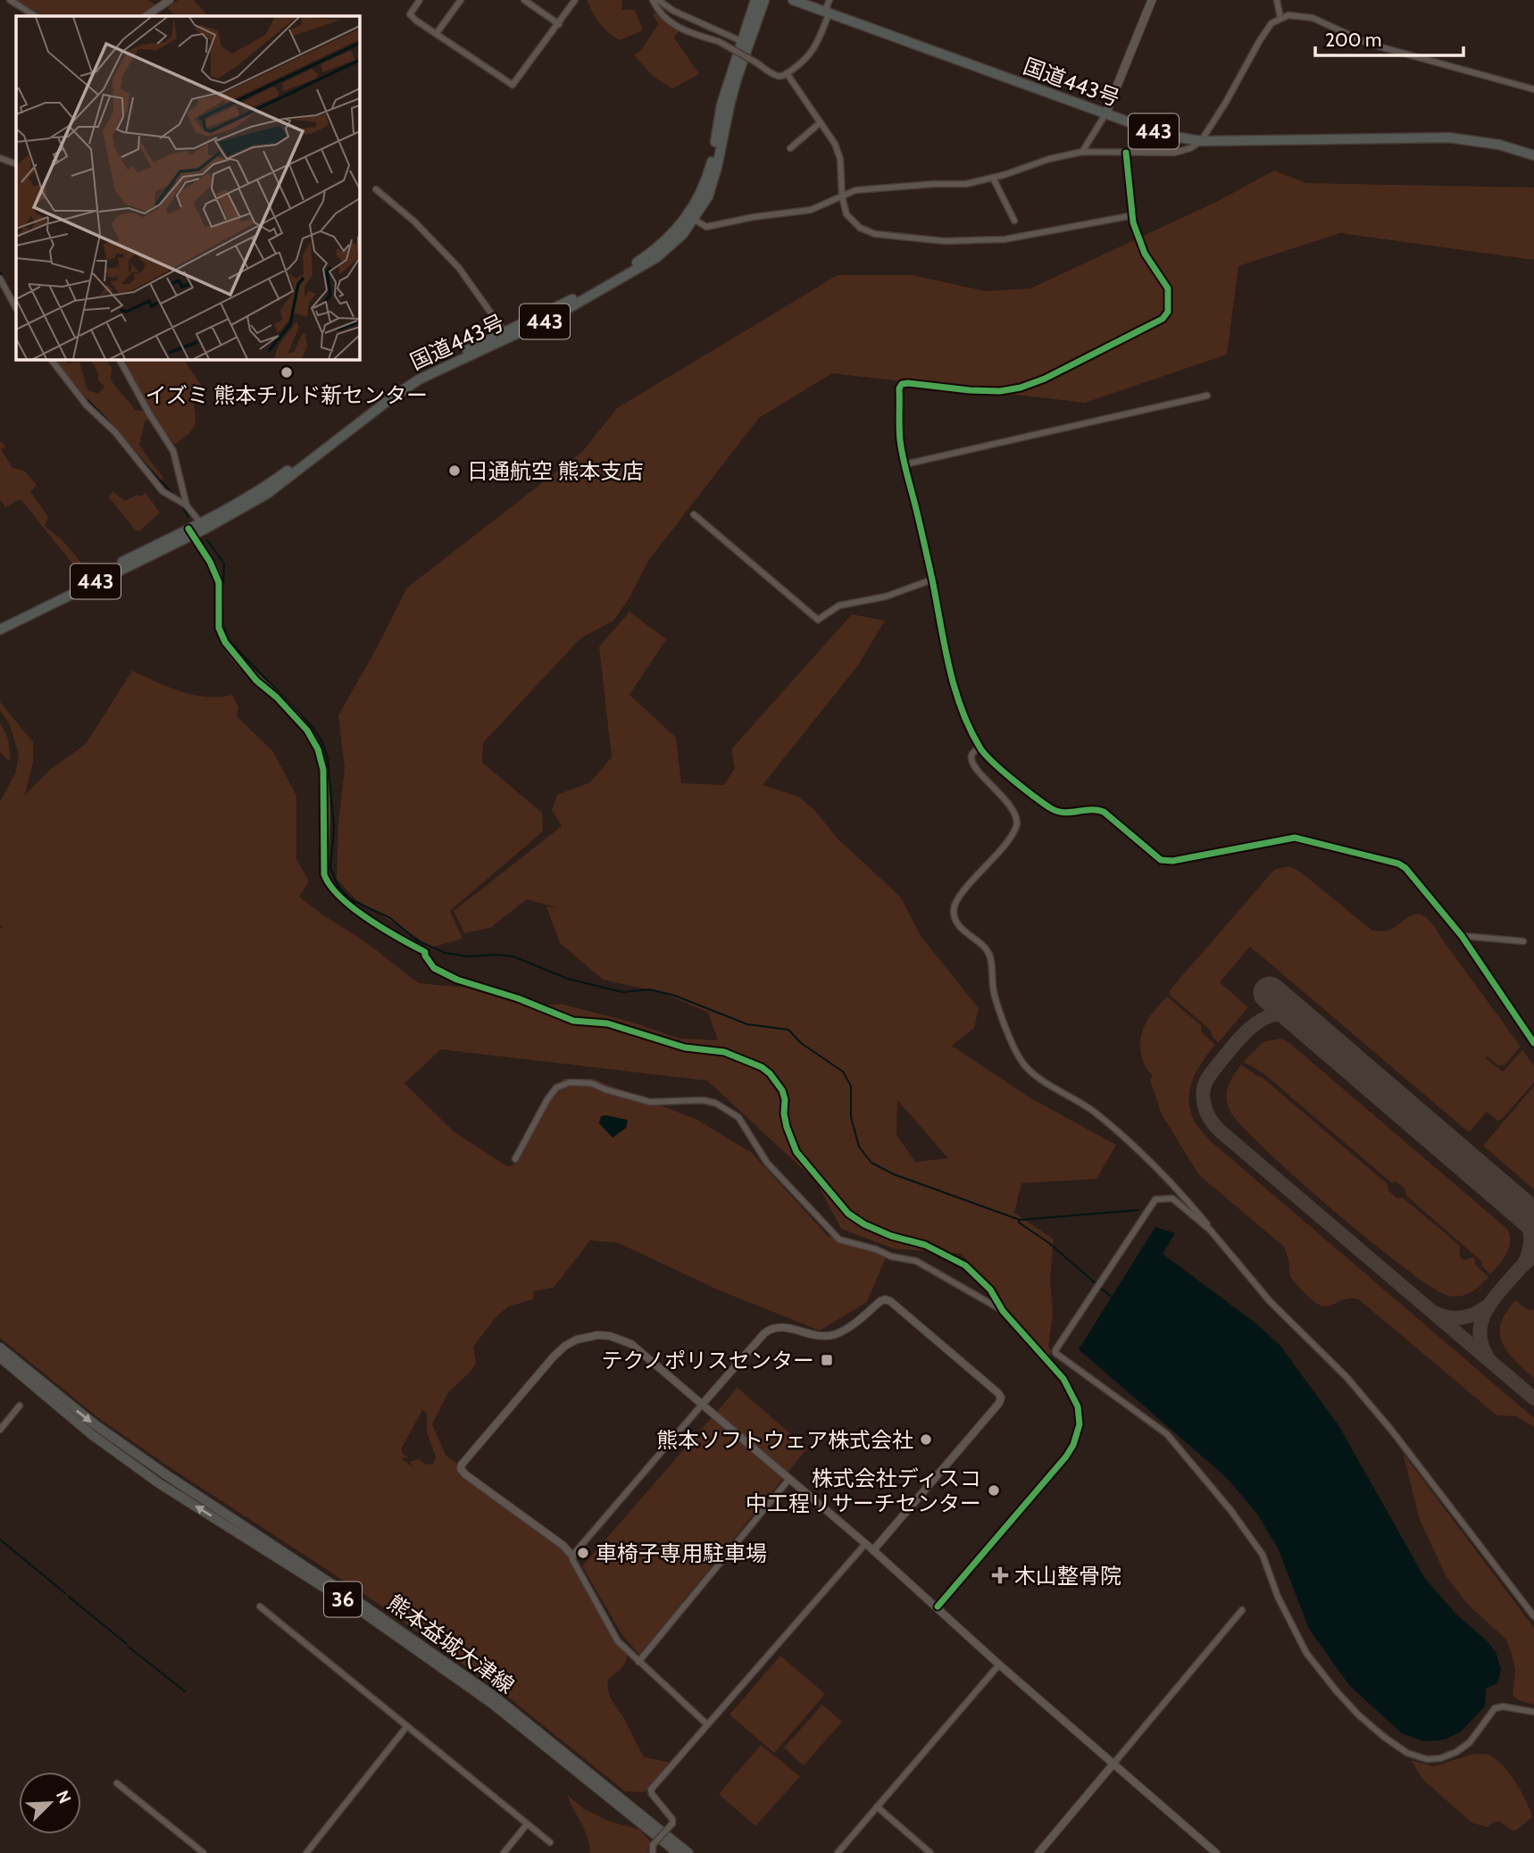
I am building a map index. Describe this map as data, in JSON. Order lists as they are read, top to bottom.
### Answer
{
  "streets": {
    "highway": ["国道443号", "443"],
    "main road": ["36", "熊本益城大津線"]
  },
  "places": {
    "other": [
      "イズミ 熊本チルド新センター",
      "日通航空 熊本支店",
      "熊本ソフトウェア株式会社",
      "株式会社ディスコ 中工程リサーチセンター",
      "車椅子専用駐車場"
    ],
    "transit": ["テクノポリスセンター"],
    "health": ["木山整骨院"]
  },
  "scale_bar": "200 m",
  "north": "top right"
}
